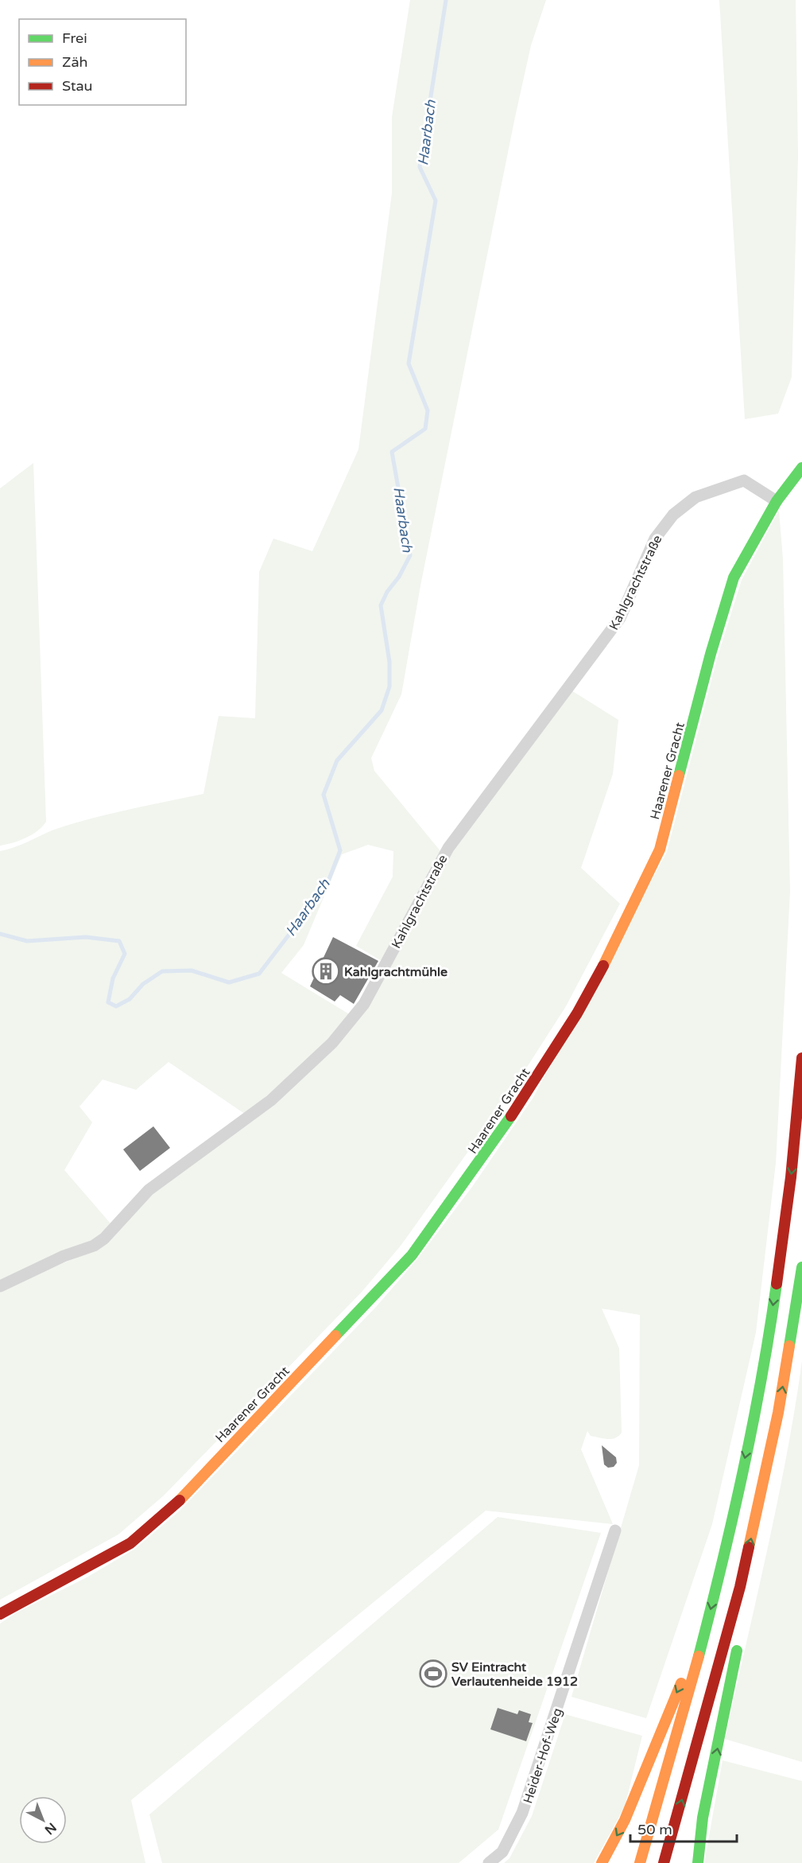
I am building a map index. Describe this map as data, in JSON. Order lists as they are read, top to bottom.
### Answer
{
  "streets": {
    "main road": ["Haarener Gracht"],
    "street": ["Kahlgrachtstraße", "Heider-Hof-Weg"]
  },
  "crossings": [
    ["Kahlgrachtstraße", "Haarener Gracht"]
  ],
  "water": ["Haarbach"],
  "places": {
    "building": ["Kahlgrachtmühle"],
    "sports": ["SV Eintracht Verlautenheide 1912"]
  },
  "legend": ["Frei", "Zäh", "Stau"],
  "scale_bar": "50 m",
  "north": "bottom right"
}
